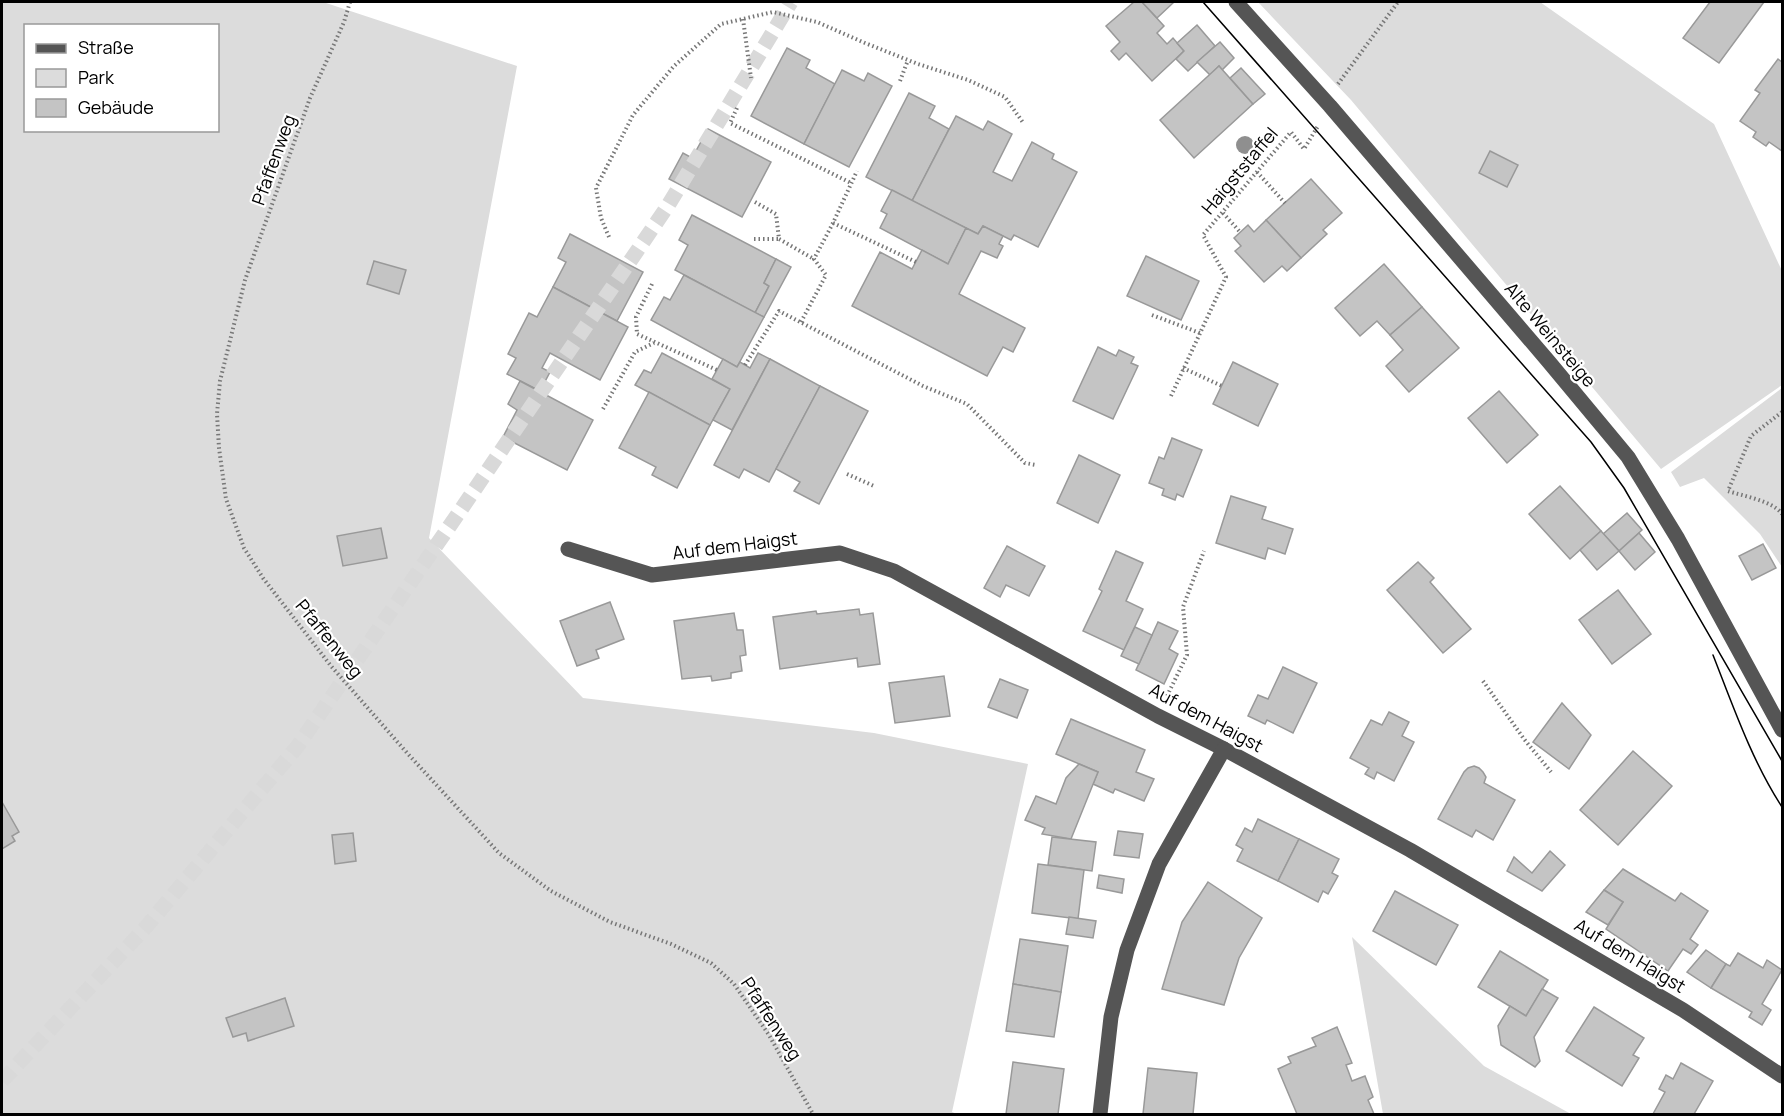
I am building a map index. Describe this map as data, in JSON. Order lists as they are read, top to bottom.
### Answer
{
  "streets": {
    "street": ["Alte Weinsteige", "Auf dem Haigst"],
    "path": ["Pfaffenweg", "Haigststaffel"]
  },
  "legend": ["Straße", "Park", "Gebäude"]
}
